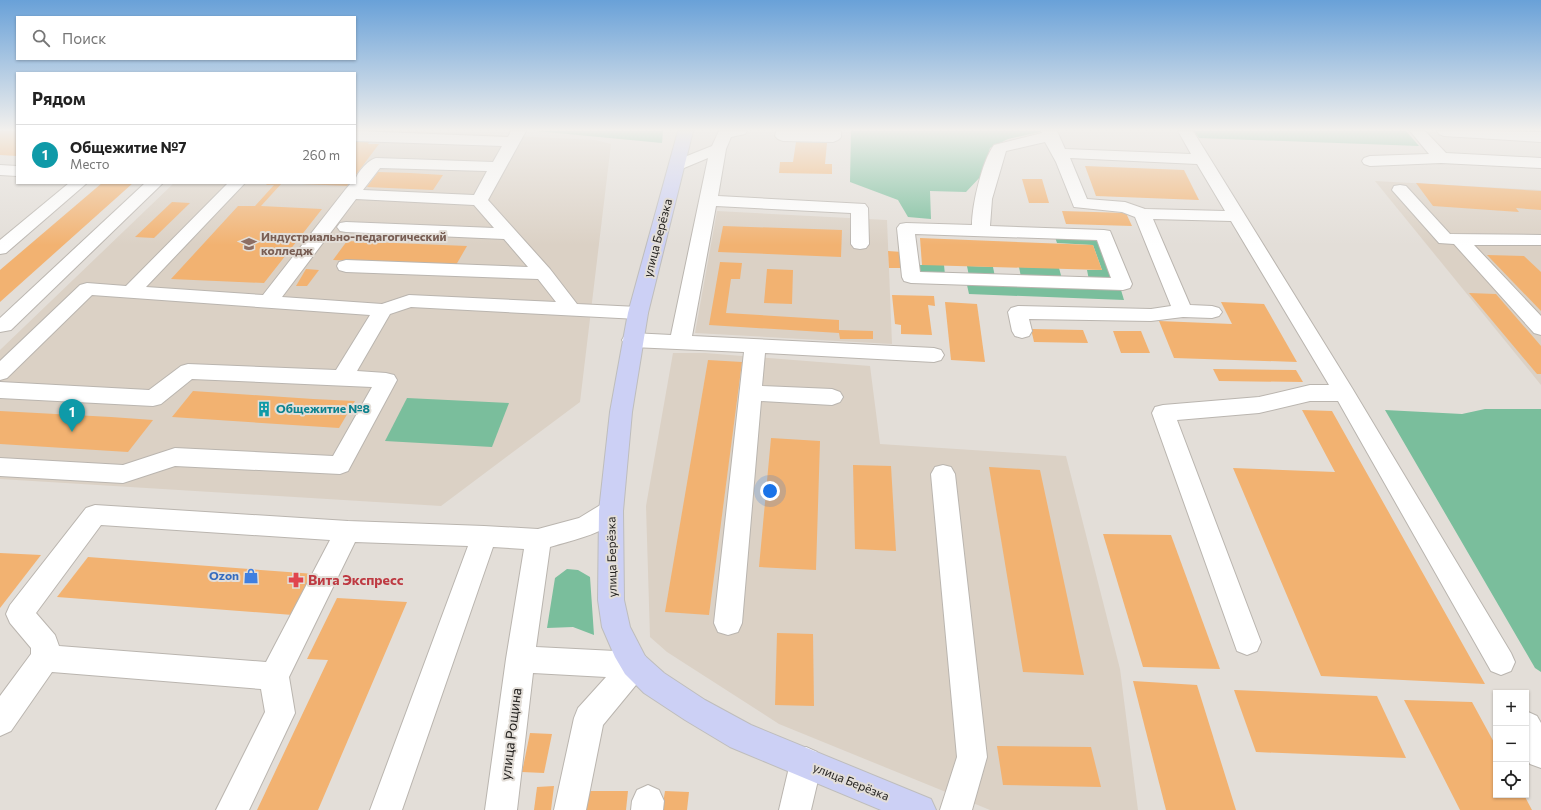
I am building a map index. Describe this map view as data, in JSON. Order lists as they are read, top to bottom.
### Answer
{
  "streets": {
    "main road": ["улица Берёзка"],
    "street": ["улица Рощина"]
  },
  "places": {
    "school or university": ["Индустриально-педагогический колледж"],
    "building": ["Общежитие №8"],
    "shop": ["Ozon"],
    "pharmacy": ["Вита Экспресс"]
  },
  "page": {
    "search": "Поиск",
    "heading": "Рядом",
    "list": [
      {
        "mark": "1",
        "name": "Общежитие №7",
        "note": "Место",
        "value": "260 m"
      }
    ],
    "pins": "1",
    "map_buttons": ["+", "−"]
  }
}
